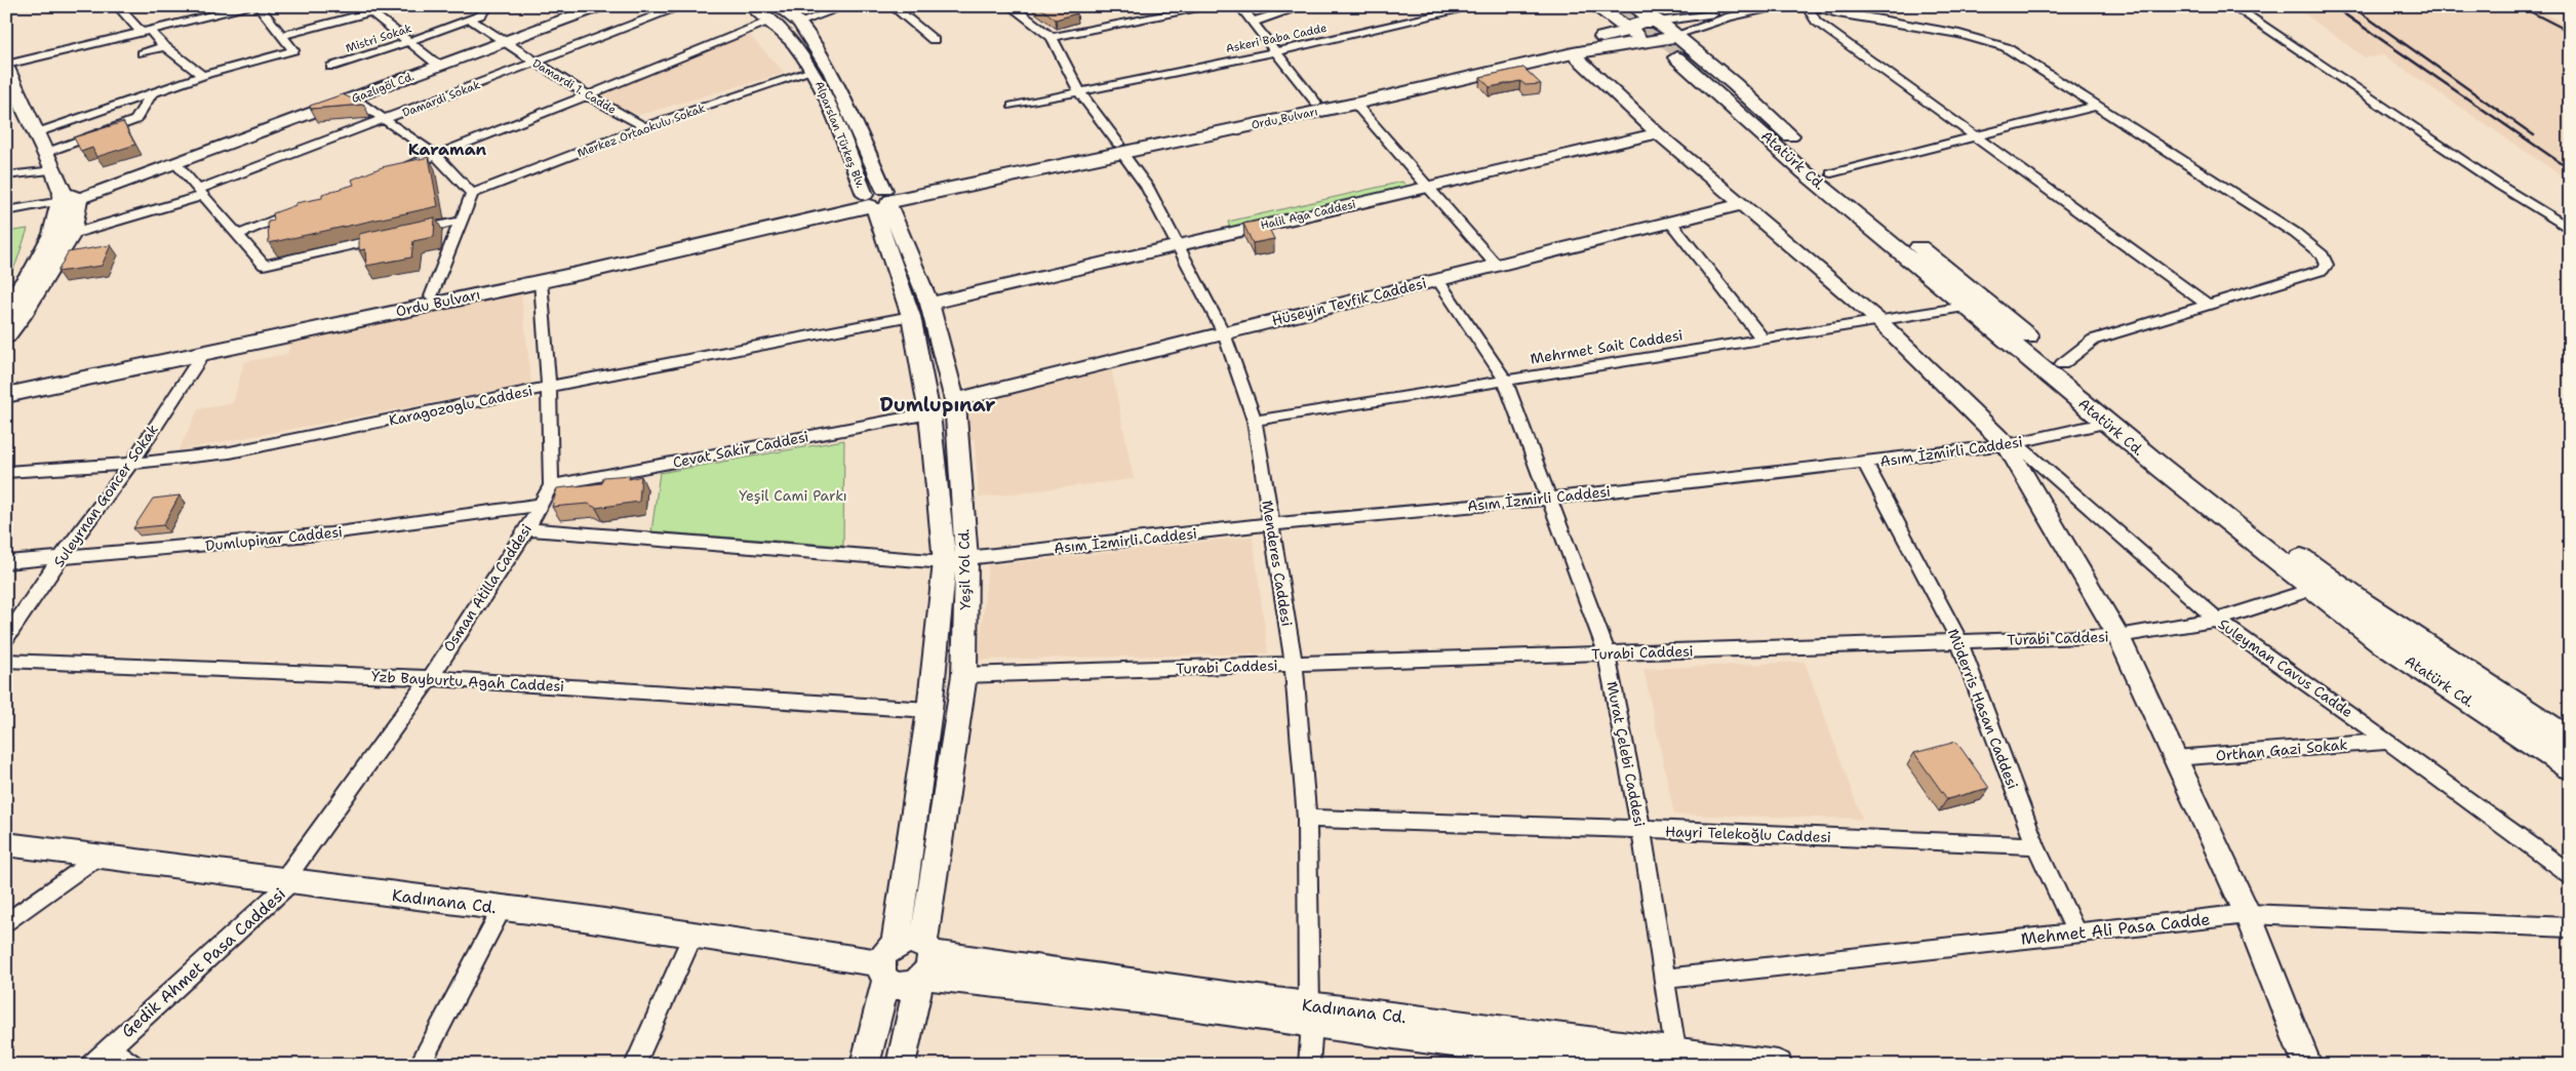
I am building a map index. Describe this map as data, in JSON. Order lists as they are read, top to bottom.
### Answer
{
  "streets": {
    "main road": ["Ordu Bulvarı", "Atatürk Cd."],
    "street": [
      "Mistri Sokak",
      "Askeri Baba Cadde",
      "Damardi 1. Cadde",
      "Gazlıgöl Cd.",
      "Damardi Sokak",
      "Merkez Ortaokulu Sokak",
      "Alparslan Türkeş Blv.",
      "Halil Aga Caddesi",
      "Hüseyin Tevfik Caddesi",
      "Mehrmet Sait Caddesi",
      "Karagozoglu Caddesi",
      "Cevat Sakir Caddesi",
      "Asım İzmirli Caddesi",
      "Suleyrnan Goncer Sokak",
      "Dumlupinar Caddesi",
      "Menderes Caddesi",
      "Yeşil Yol Cd.",
      "Osman Atilla Caddesi",
      "Turabi Caddesi",
      "Suleyman Cavus Cadde",
      "Yzb Bayburtu Agah Caddesi",
      "Müderris Hasan Caddesi",
      "Orthan Gazi Sokak",
      "Murat Çelebi Caddesi",
      "Hayri Telekoğlu Caddesi",
      "Kadınana Cd.",
      "Mehmet Ali Pasa Cadde",
      "Gedik Ahmet Pasa Caddesi"
    ]
  },
  "crossings": [
    ["Mistri Sokak", "Damardi 1. Cadde"],
    ["Askeri Baba Cadde", "Menderes Caddesi"],
    ["Damardi 1. Cadde", "Gazlıgöl Cd."],
    ["Damardi 1. Cadde", "Damardi Sokak"],
    ["Damardi 1. Cadde", "Merkez Ortaokulu Sokak"],
    ["Ordu Bulvarı", "Alparslan Türkeş Blv."],
    ["Ordu Bulvarı", "Suleyrnan Goncer Sokak"],
    ["Ordu Bulvarı", "Menderes Caddesi"],
    ["Ordu Bulvarı", "Yeşil Yol Cd."],
    ["Ordu Bulvarı", "Osman Atilla Caddesi"],
    ["Merkez Ortaokulu Sokak", "Alparslan Türkeş Blv."],
    ["Alparslan Türkeş Blv.", "Yeşil Yol Cd."],
    ["Atatürk Cd.", "Mehrmet Sait Caddesi"],
    ["Atatürk Cd.", "Asım İzmirli Caddesi"],
    ["Atatürk Cd.", "Turabi Caddesi"],
    ["Halil Aga Caddesi", "Karagozoglu Caddesi"],
    ["Halil Aga Caddesi", "Menderes Caddesi"],
    ["Halil Aga Caddesi", "Yeşil Yol Cd."],
    ["Hüseyin Tevfik Caddesi", "Menderes Caddesi"],
    ["Hüseyin Tevfik Caddesi", "Yeşil Yol Cd."],
    ["Hüseyin Tevfik Caddesi", "Murat Çelebi Caddesi"],
    ["Mehrmet Sait Caddesi", "Menderes Caddesi"],
    ["Mehrmet Sait Caddesi", "Murat Çelebi Caddesi"],
    ["Karagozoglu Caddesi", "Suleyrnan Goncer Sokak"],
    ["Karagozoglu Caddesi", "Yeşil Yol Cd."],
    ["Karagozoglu Caddesi", "Osman Atilla Caddesi"],
    ["Cevat Sakir Caddesi", "Yeşil Yol Cd."],
    ["Cevat Sakir Caddesi", "Osman Atilla Caddesi"],
    ["Asım İzmirli Caddesi", "Menderes Caddesi"],
    ["Asım İzmirli Caddesi", "Yeşil Yol Cd."],
    ["Asım İzmirli Caddesi", "Suleyman Cavus Cadde"],
    ["Asım İzmirli Caddesi", "Müderris Hasan Caddesi"],
    ["Asım İzmirli Caddesi", "Murat Çelebi Caddesi"],
    ["Suleyrnan Goncer Sokak", "Dumlupinar Caddesi"],
    ["Dumlupinar Caddesi", "Osman Atilla Caddesi"],
    ["Menderes Caddesi", "Turabi Caddesi"],
    ["Menderes Caddesi", "Hayri Telekoğlu Caddesi"],
    ["Menderes Caddesi", "Kadınana Cd."],
    ["Yeşil Yol Cd.", "Turabi Caddesi"],
    ["Yeşil Yol Cd.", "Yzb Bayburtu Agah Caddesi"],
    ["Yeşil Yol Cd.", "Kadınana Cd."],
    ["Osman Atilla Caddesi", "Yzb Bayburtu Agah Caddesi"],
    ["Osman Atilla Caddesi", "Kadınana Cd."],
    ["Osman Atilla Caddesi", "Gedik Ahmet Pasa Caddesi"],
    ["Turabi Caddesi", "Suleyman Cavus Cadde"],
    ["Turabi Caddesi", "Müderris Hasan Caddesi"],
    ["Turabi Caddesi", "Murat Çelebi Caddesi"],
    ["Suleyman Cavus Cadde", "Orthan Gazi Sokak"],
    ["Müderris Hasan Caddesi", "Hayri Telekoğlu Caddesi"],
    ["Müderris Hasan Caddesi", "Mehmet Ali Pasa Cadde"],
    ["Murat Çelebi Caddesi", "Hayri Telekoğlu Caddesi"],
    ["Murat Çelebi Caddesi", "Kadınana Cd."],
    ["Murat Çelebi Caddesi", "Mehmet Ali Pasa Cadde"],
    ["Kadınana Cd.", "Gedik Ahmet Pasa Caddesi"]
  ],
  "districts": ["Karaman", "Dumlupınar"],
  "parks": ["Yeşil Cami Parkı"]
}
